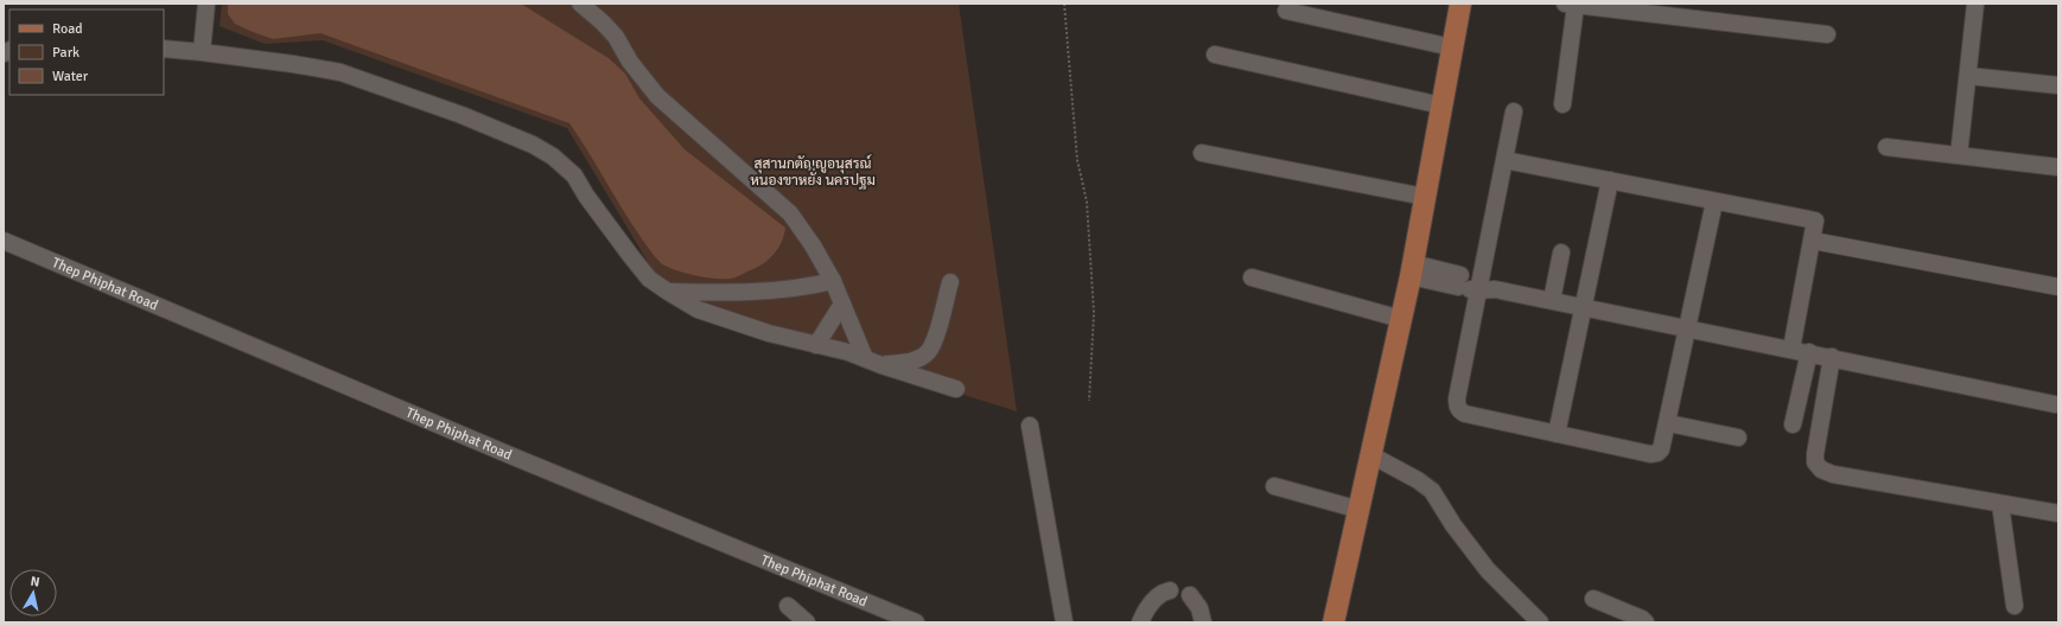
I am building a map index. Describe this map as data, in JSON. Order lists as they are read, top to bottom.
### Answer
{
  "streets": {
    "street": ["Thep Phiphat Road"]
  },
  "parks": ["สุสานกตัญญูอนุสรณ์ หนองขาหยั่ง นครปฐม"],
  "legend": ["Road", "Park", "Water"],
  "north": "top"
}
